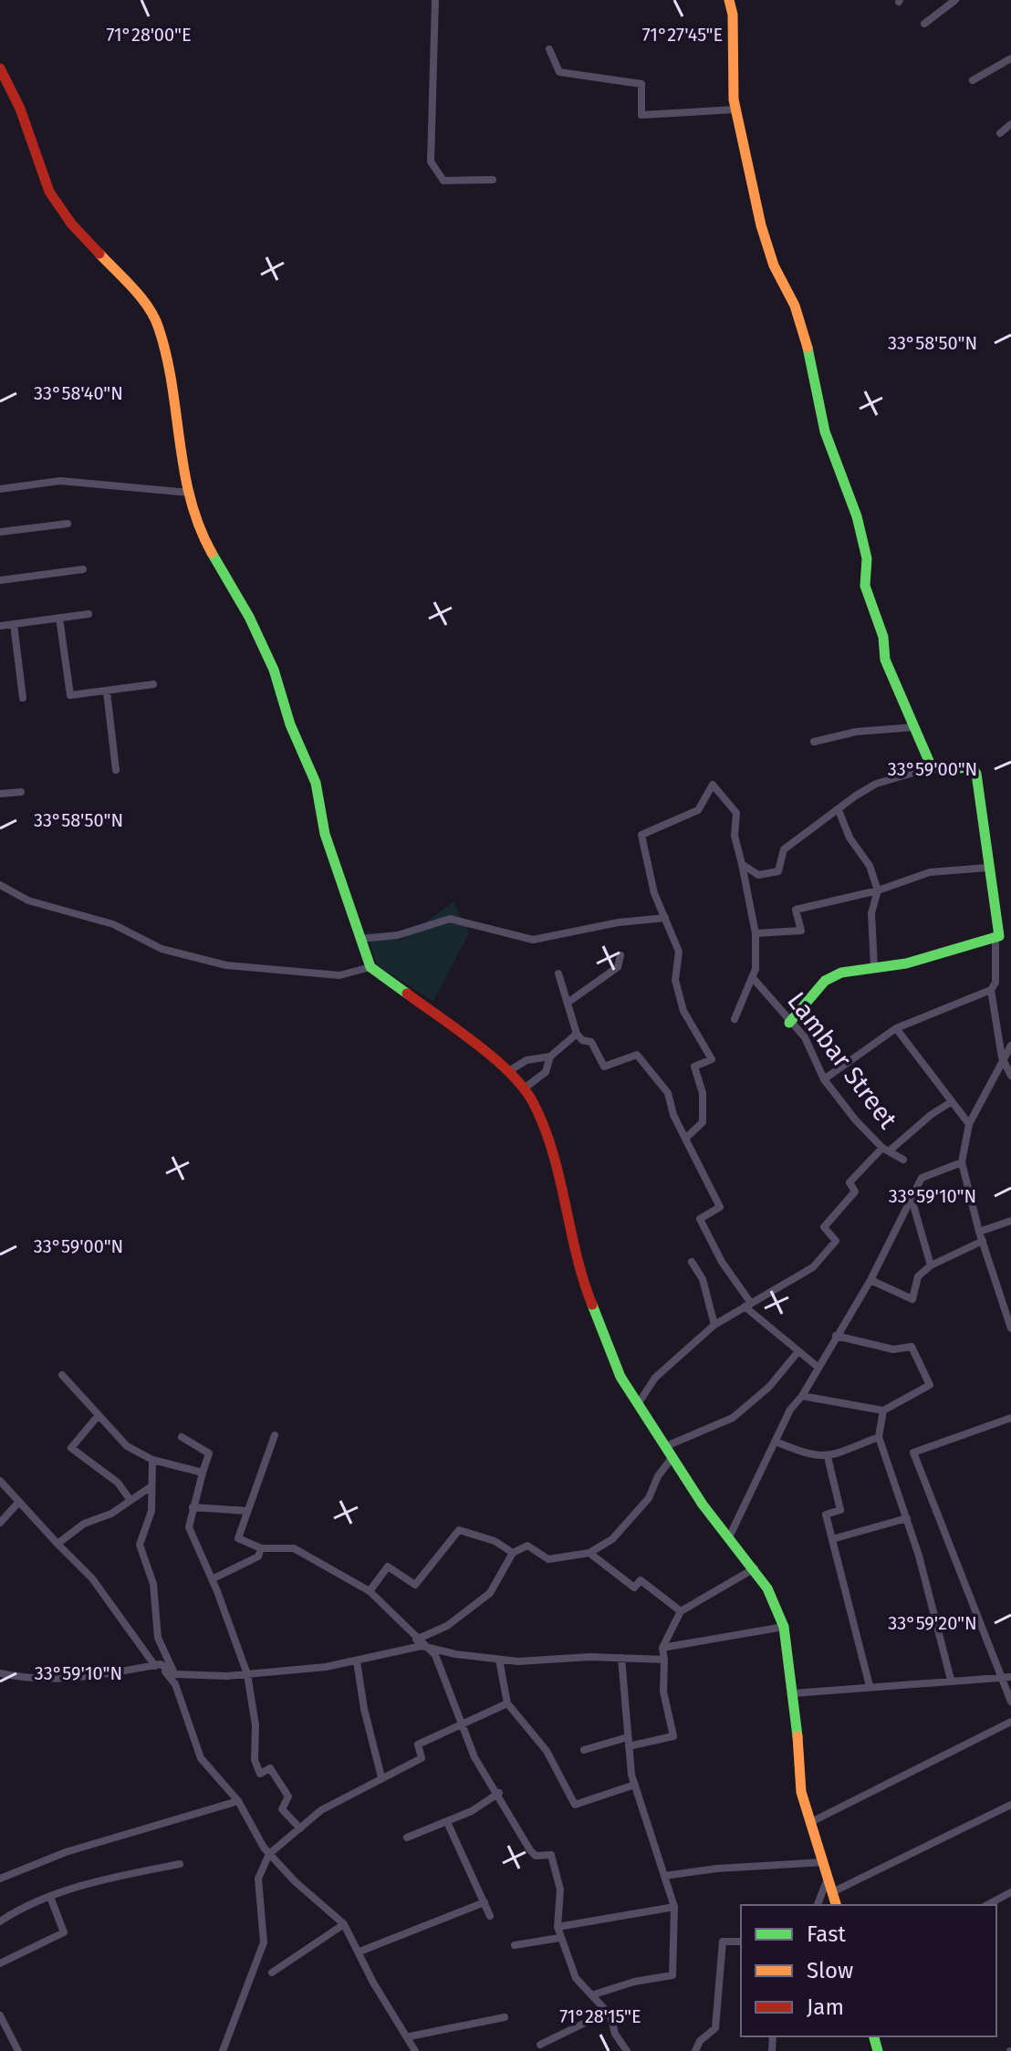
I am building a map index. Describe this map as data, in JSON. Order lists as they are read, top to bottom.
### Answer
{
  "streets": {
    "street": ["Lambar Street"]
  },
  "legend": ["Fast", "Slow", "Jam"],
  "coordinates": [
    "71°28'00\"E",
    "71°27'45\"E",
    "33°58'50\"N",
    "33°58'40\"N",
    "33°59'00\"N",
    "33°59'10\"N",
    "33°59'20\"N",
    "71°28'15\"E"
  ]
}
